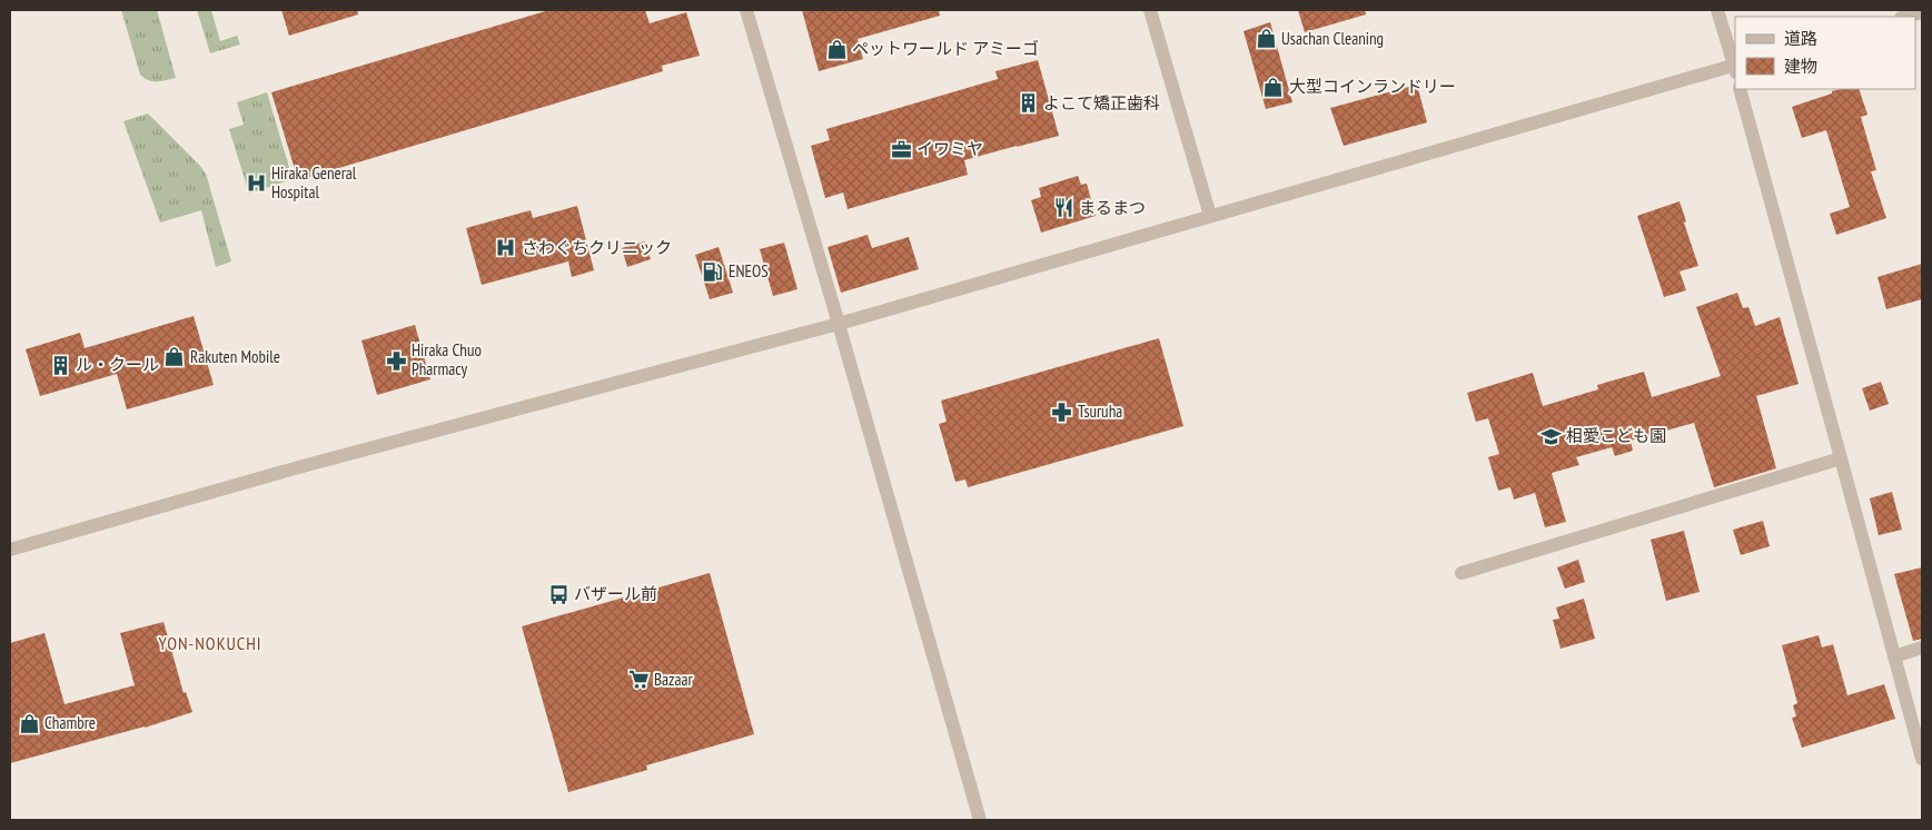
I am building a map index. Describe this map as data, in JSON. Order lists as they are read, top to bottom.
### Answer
{
  "districts": ["YON-NOKUCHI"],
  "places": {
    "shop": [
      "Usachan Cleaning",
      "ペットワールド アミーゴ",
      "大型コインランドリー",
      "Rakuten Mobile",
      "Chambre"
    ],
    "building": ["よこて矯正歯科", "ル・クール"],
    "office": ["イワミヤ"],
    "hospital": ["Hiraka General Hospital", "さわぐちクリニック"],
    "restaurant": ["まるまつ"],
    "fuel station": ["ENEOS"],
    "pharmacy": ["Hiraka Chuo Pharmacy", "Tsuruha"],
    "school or university": ["相愛こども園"],
    "bus stop": ["バザール前"],
    "supermarket": ["Bazaar"]
  },
  "legend": ["道路", "建物"]
}
